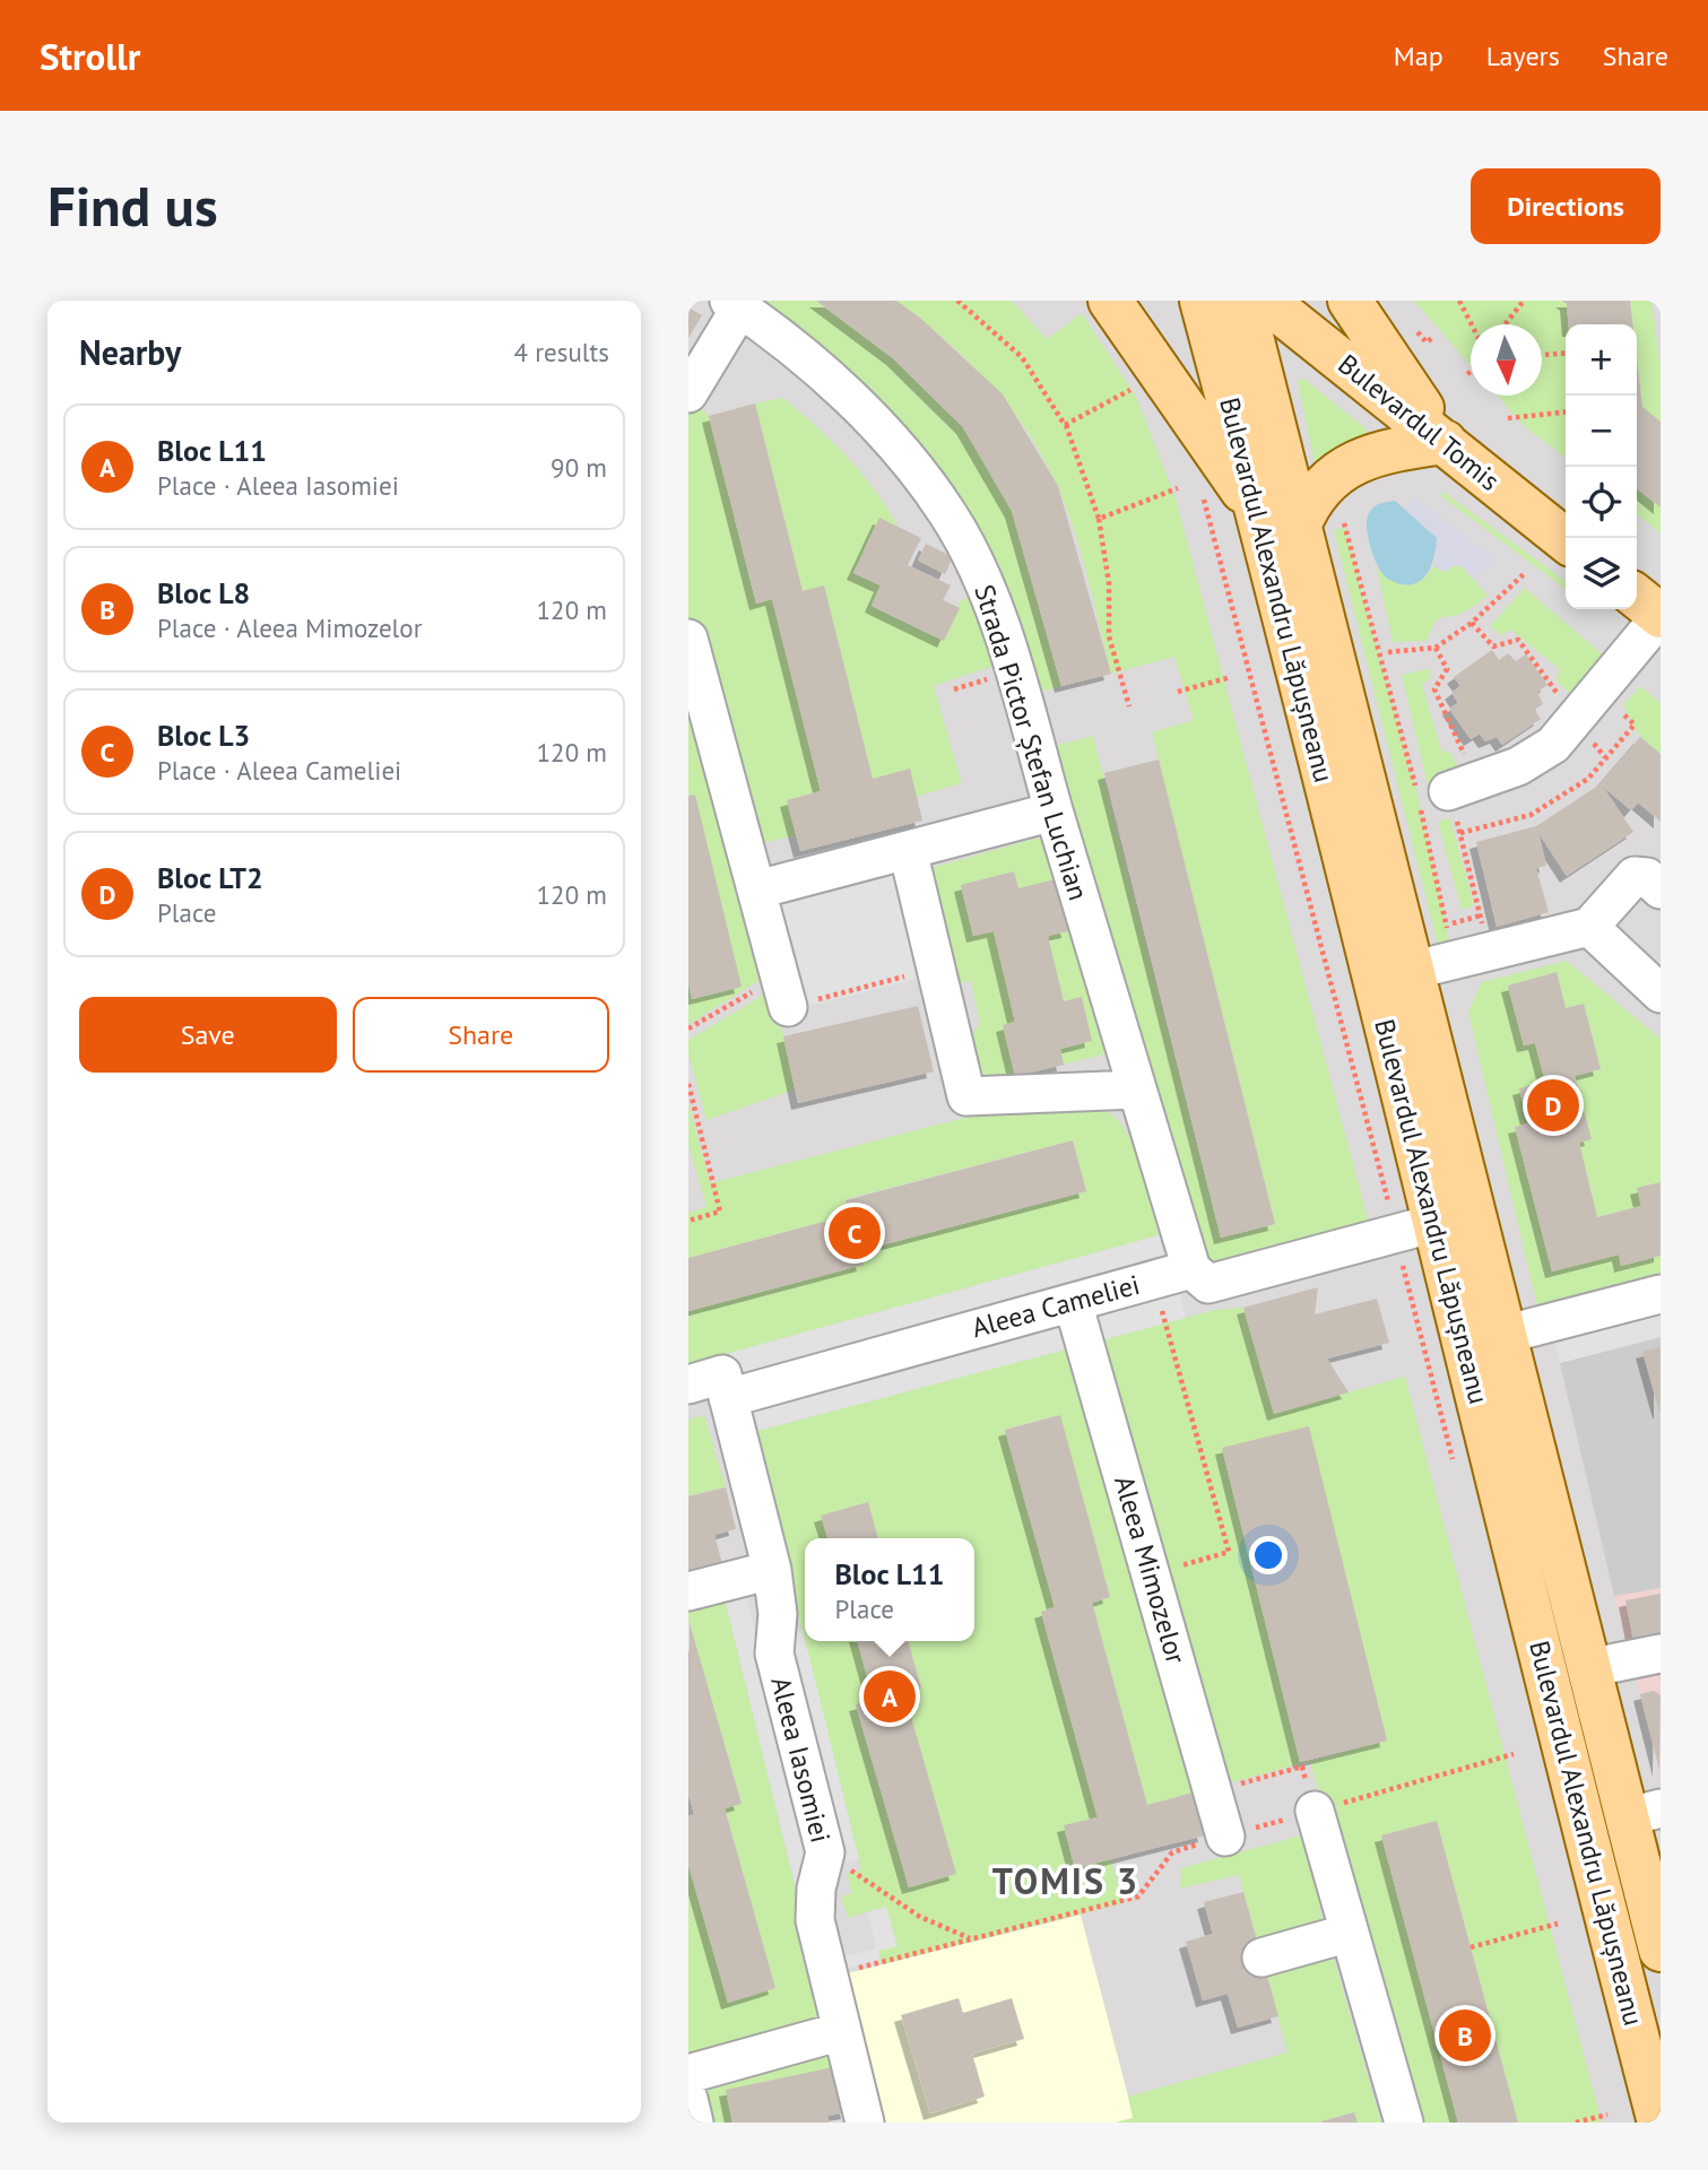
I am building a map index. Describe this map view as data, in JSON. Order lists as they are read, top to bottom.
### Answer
{
  "streets": {
    "main road": ["Bulevardul Tomis", "Bulevardul Alexandru Lăpușneanu"],
    "street": [
      "Strada Pictor Ștefan Luchian",
      "Aleea Cameliei",
      "Aleea Mimozelor",
      "Aleea Iasomiei"
    ]
  },
  "crossings": [
    ["Bulevardul Alexandru Lăpușneanu", "Aleea Cameliei"],
    ["Strada Pictor Ștefan Luchian", "Aleea Cameliei"],
    ["Aleea Cameliei", "Aleea Mimozelor"],
    ["Aleea Cameliei", "Aleea Iasomiei"]
  ],
  "districts": ["TOMIS 3"],
  "north": "bottom",
  "page": {
    "header": "Strollr",
    "nav": ["Map", "Layers", "Share"],
    "buttons": [
      "Directions",
      ["Save", "Share"]
    ],
    "title": "Find us",
    "heading": ["Nearby", "4 results"],
    "map_buttons": ["+", "−"],
    "list": [
      {
        "mark": "A",
        "name": "Bloc L11",
        "note": "Place · Aleea Iasomiei",
        "value": "90 m"
      },
      {
        "mark": "B",
        "name": "Bloc L8",
        "note": "Place · Aleea Mimozelor",
        "value": "120 m"
      },
      {
        "mark": "C",
        "name": "Bloc L3",
        "note": "Place · Aleea Cameliei",
        "value": "120 m"
      },
      {
        "mark": "D",
        "name": "Bloc LT2",
        "note": "Place",
        "value": "120 m"
      }
    ],
    "pins": [
      "D",
      "C",
      "A",
      "B"
    ],
    "popup": ["Bloc L11", "Place"]
  }
}
